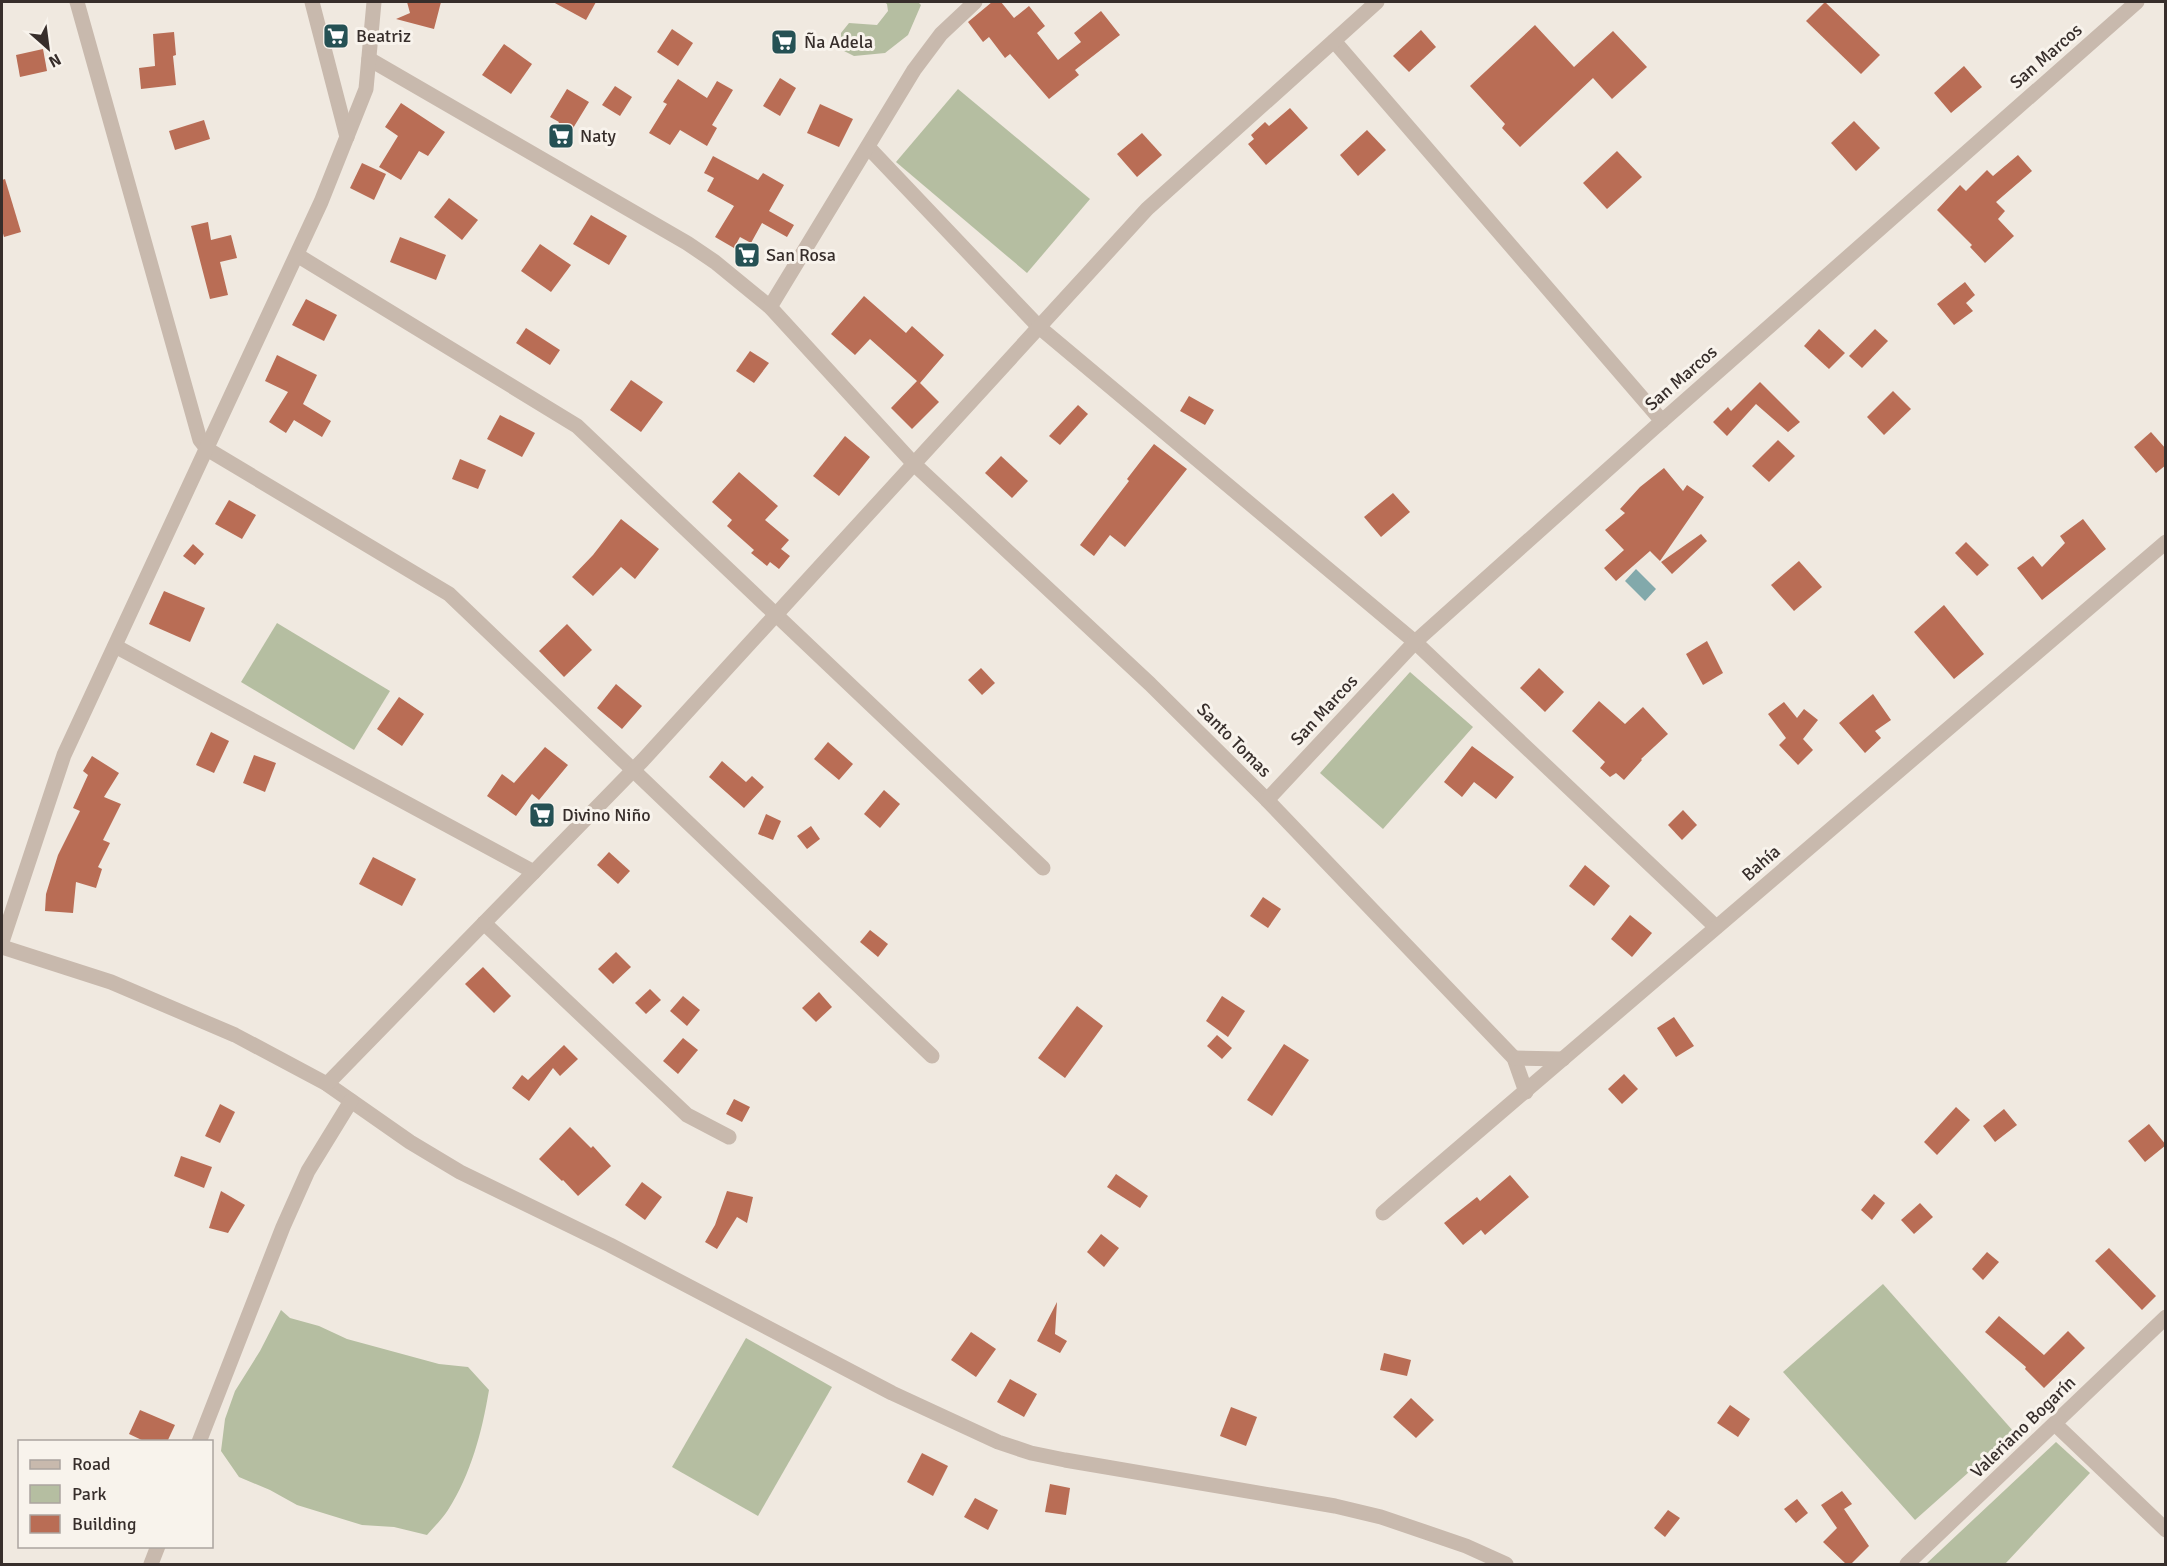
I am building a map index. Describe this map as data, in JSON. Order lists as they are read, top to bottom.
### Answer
{
  "streets": {
    "street": [
      "San Marcos",
      "Santo Tomas",
      "Bahía",
      "Valeriano Bogarín"
    ]
  },
  "crossings": [
    ["San Marcos", "Santo Tomas"],
    ["Santo Tomas", "Bahía"]
  ],
  "places": {
    "supermarket": [
      "Beatriz",
      "Ña Adela",
      "Naty",
      "San Rosa",
      "Divino Niño"
    ]
  },
  "legend": ["Road", "Park", "Building"],
  "north": "bottom right"
}
